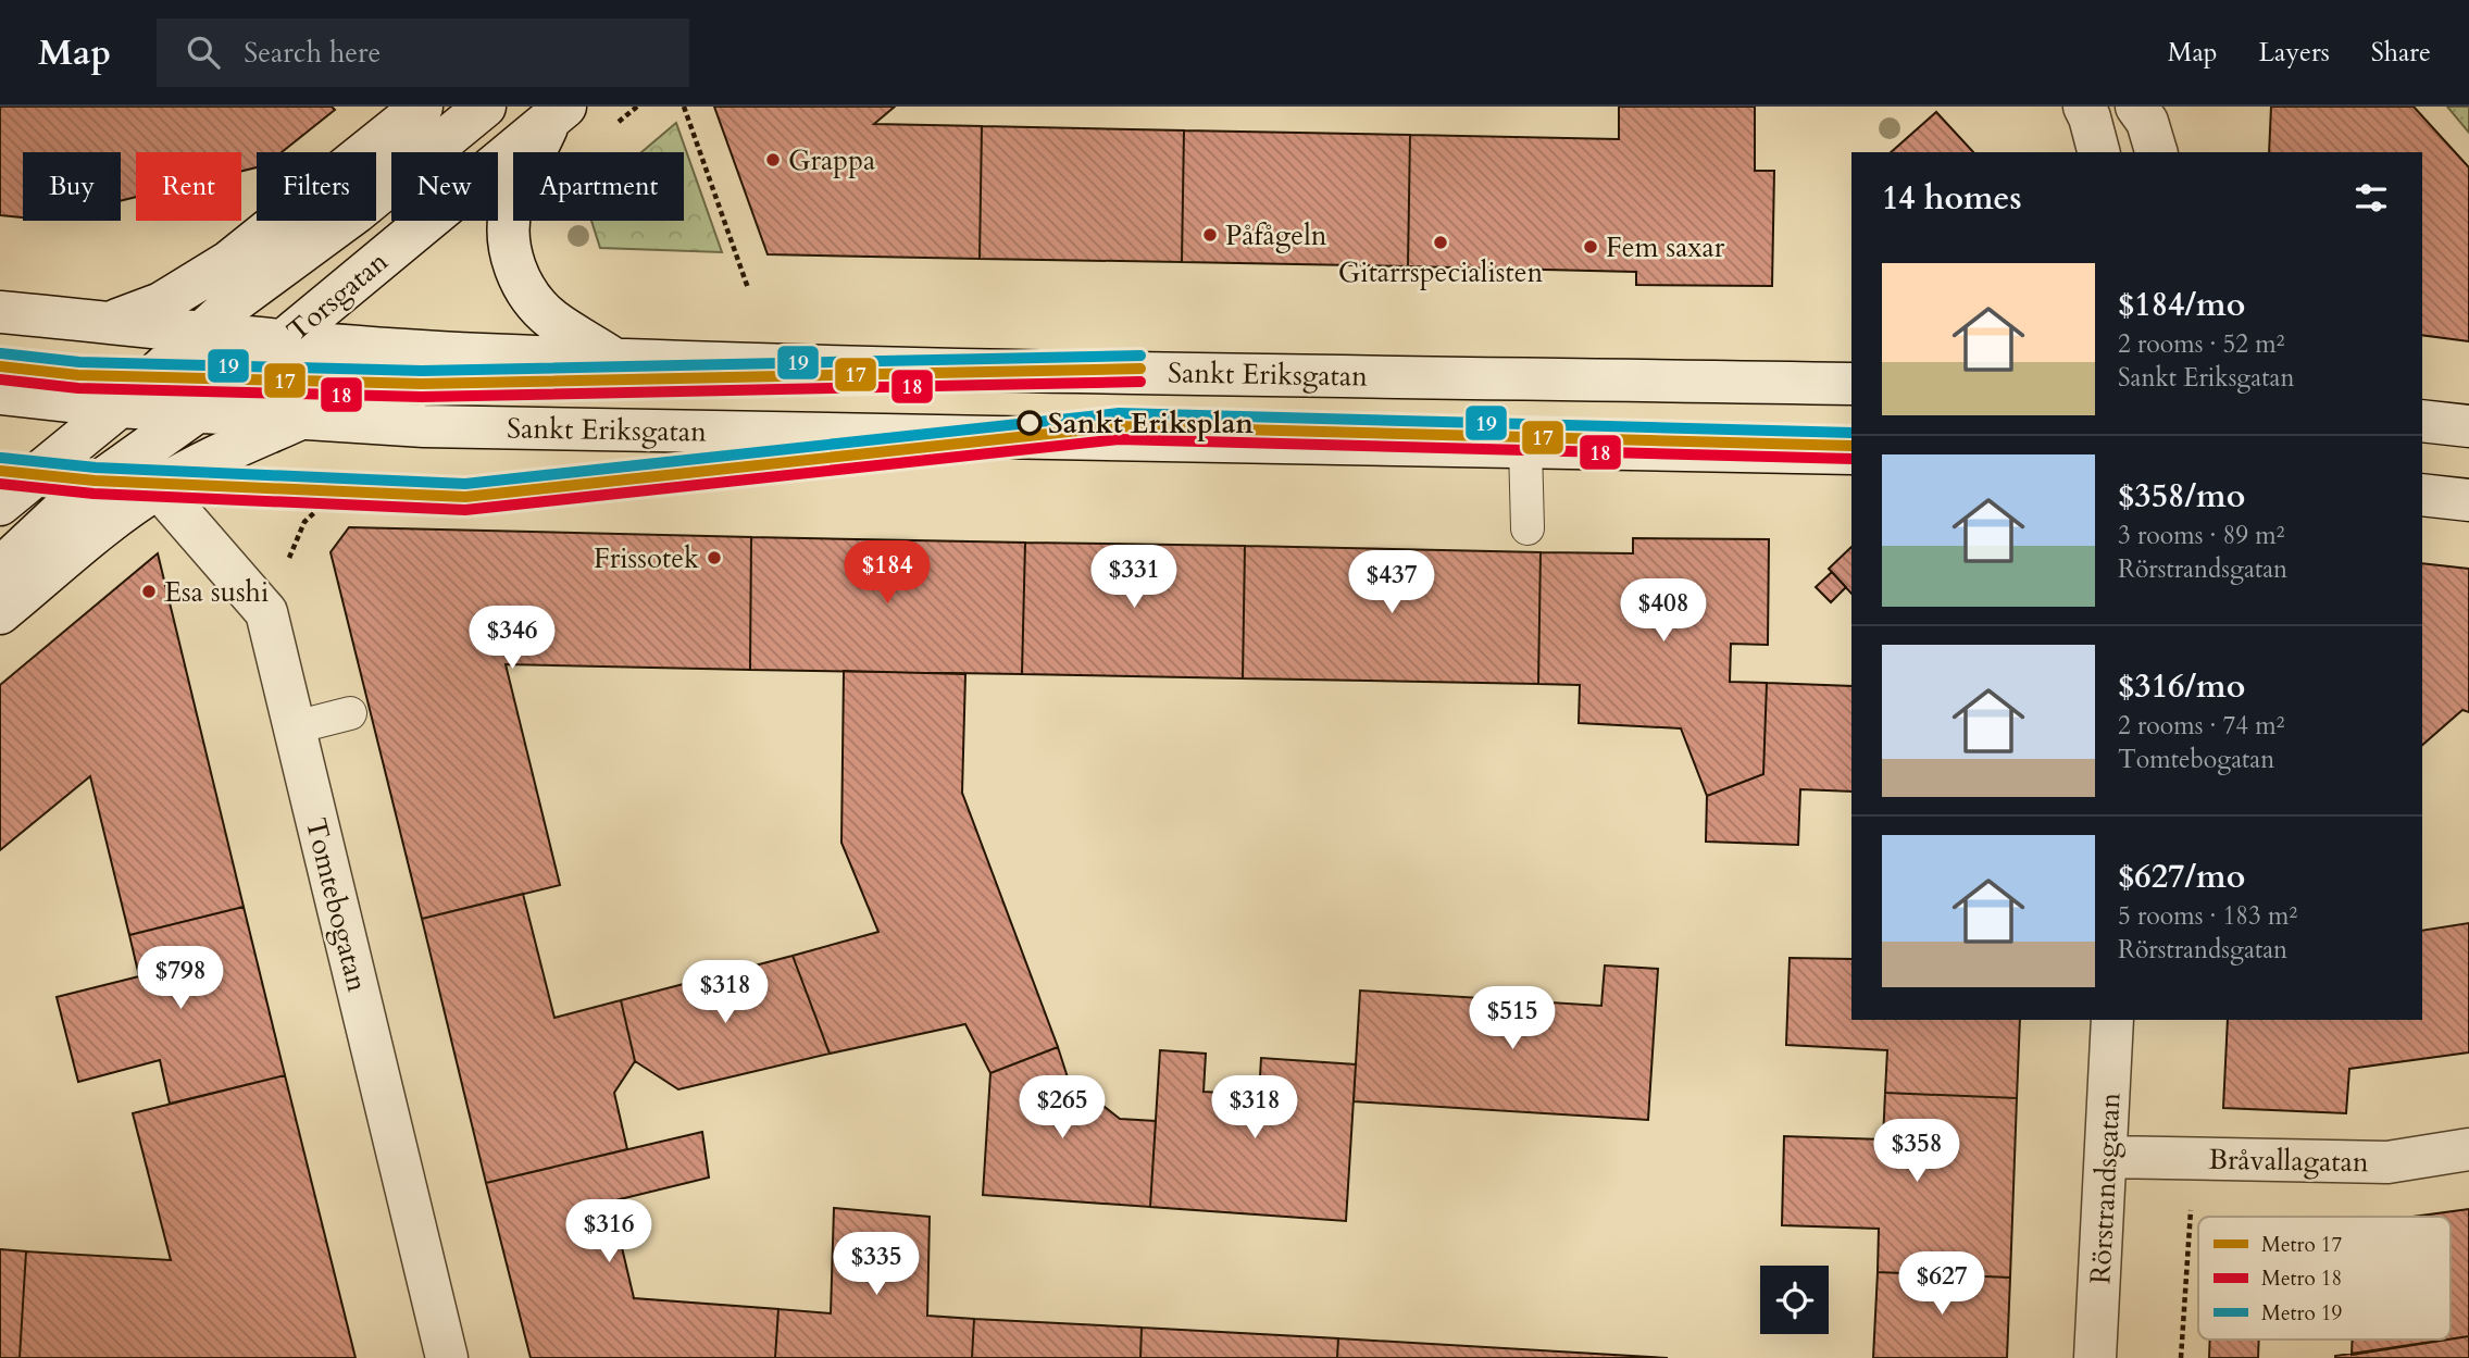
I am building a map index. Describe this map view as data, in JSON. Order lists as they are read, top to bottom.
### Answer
{
  "streets": {
    "main road": [
      "Torsgatan",
      "Sankt Eriksgatan",
      "Tomtebogatan",
      "Bråvallagatan",
      "Rörstrandsgatan"
    ]
  },
  "crossings": [
    ["Torsgatan", "Sankt Eriksgatan"],
    ["Bråvallagatan", "Rörstrandsgatan"]
  ],
  "places": [
    "Grappa",
    "Påfågeln",
    "Gitarrspecialisten",
    "Fem saxar",
    "Sankt Eriksplan",
    "Frissotek",
    "Esa sushi"
  ],
  "lines": ["metro line 19", "metro line 17", "metro line 18"],
  "legend": ["Metro 17", "Metro 18", "Metro 19"],
  "page": {
    "header": "Map",
    "search": "Search here",
    "nav": ["Map", "Layers", "Share"],
    "chip": [
      "Buy",
      "Rent",
      "Filters",
      "New",
      "Apartment"
    ],
    "heading": "14 homes",
    "list": [
      {
        "name": "$184/mo",
        "note": "2 rooms · 52 m² · Sankt Eriksgatan"
      },
      {
        "name": "$358/mo",
        "note": "3 rooms · 89 m² · Rörstrandsgatan"
      },
      {
        "name": "$316/mo",
        "note": "2 rooms · 74 m² · Tomtebogatan"
      },
      {
        "name": "$627/mo",
        "note": "5 rooms · 183 m² · Rörstrandsgatan"
      }
    ],
    "price": [
      "$184",
      "$331",
      "$437",
      "$408",
      "$346",
      "$798",
      "$318",
      "$515",
      "$265",
      "$318",
      "$358",
      "$316",
      "$335",
      "$627"
    ]
  }
}
